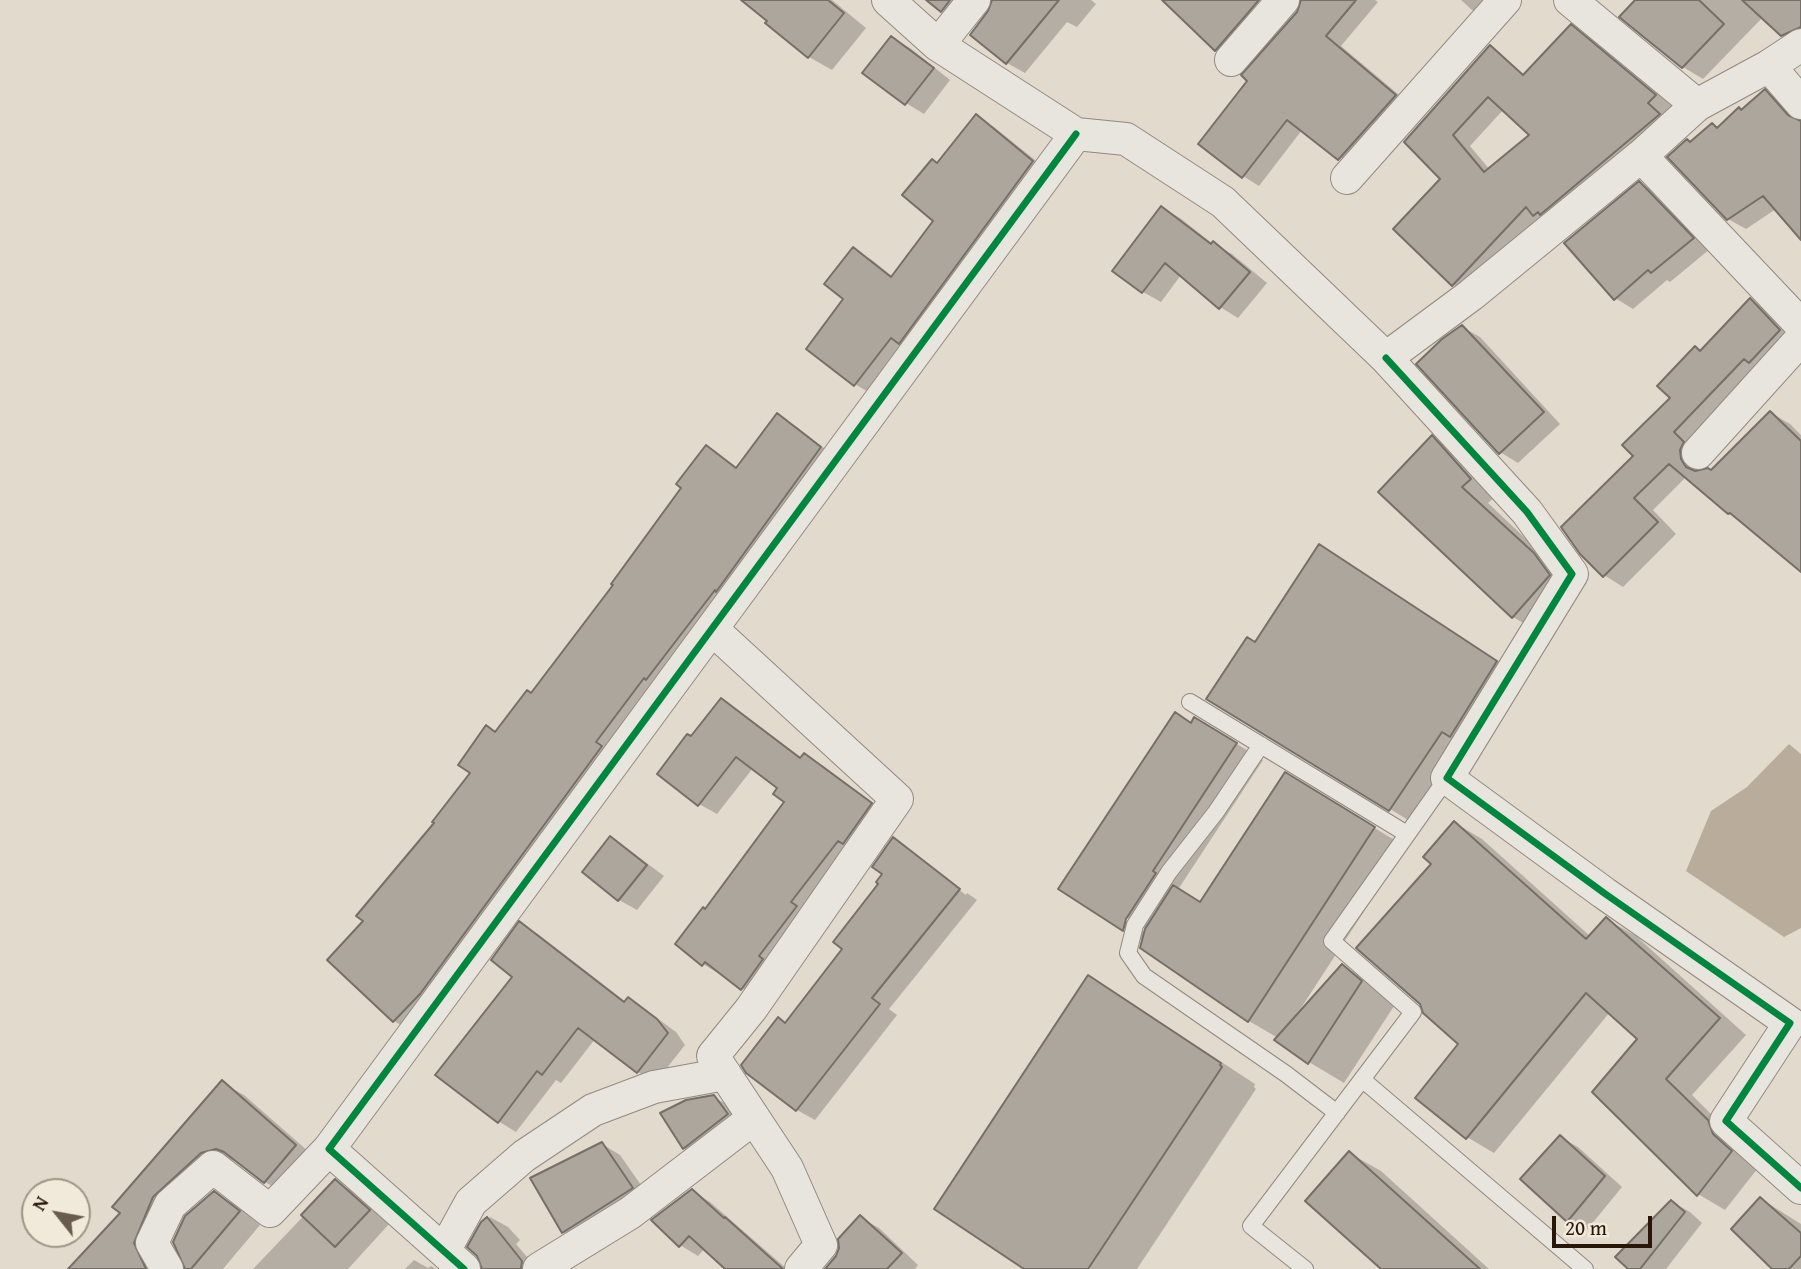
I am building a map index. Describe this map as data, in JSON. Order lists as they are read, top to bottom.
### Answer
{
  "scale_bar": "20 m",
  "north": "top left"
}
